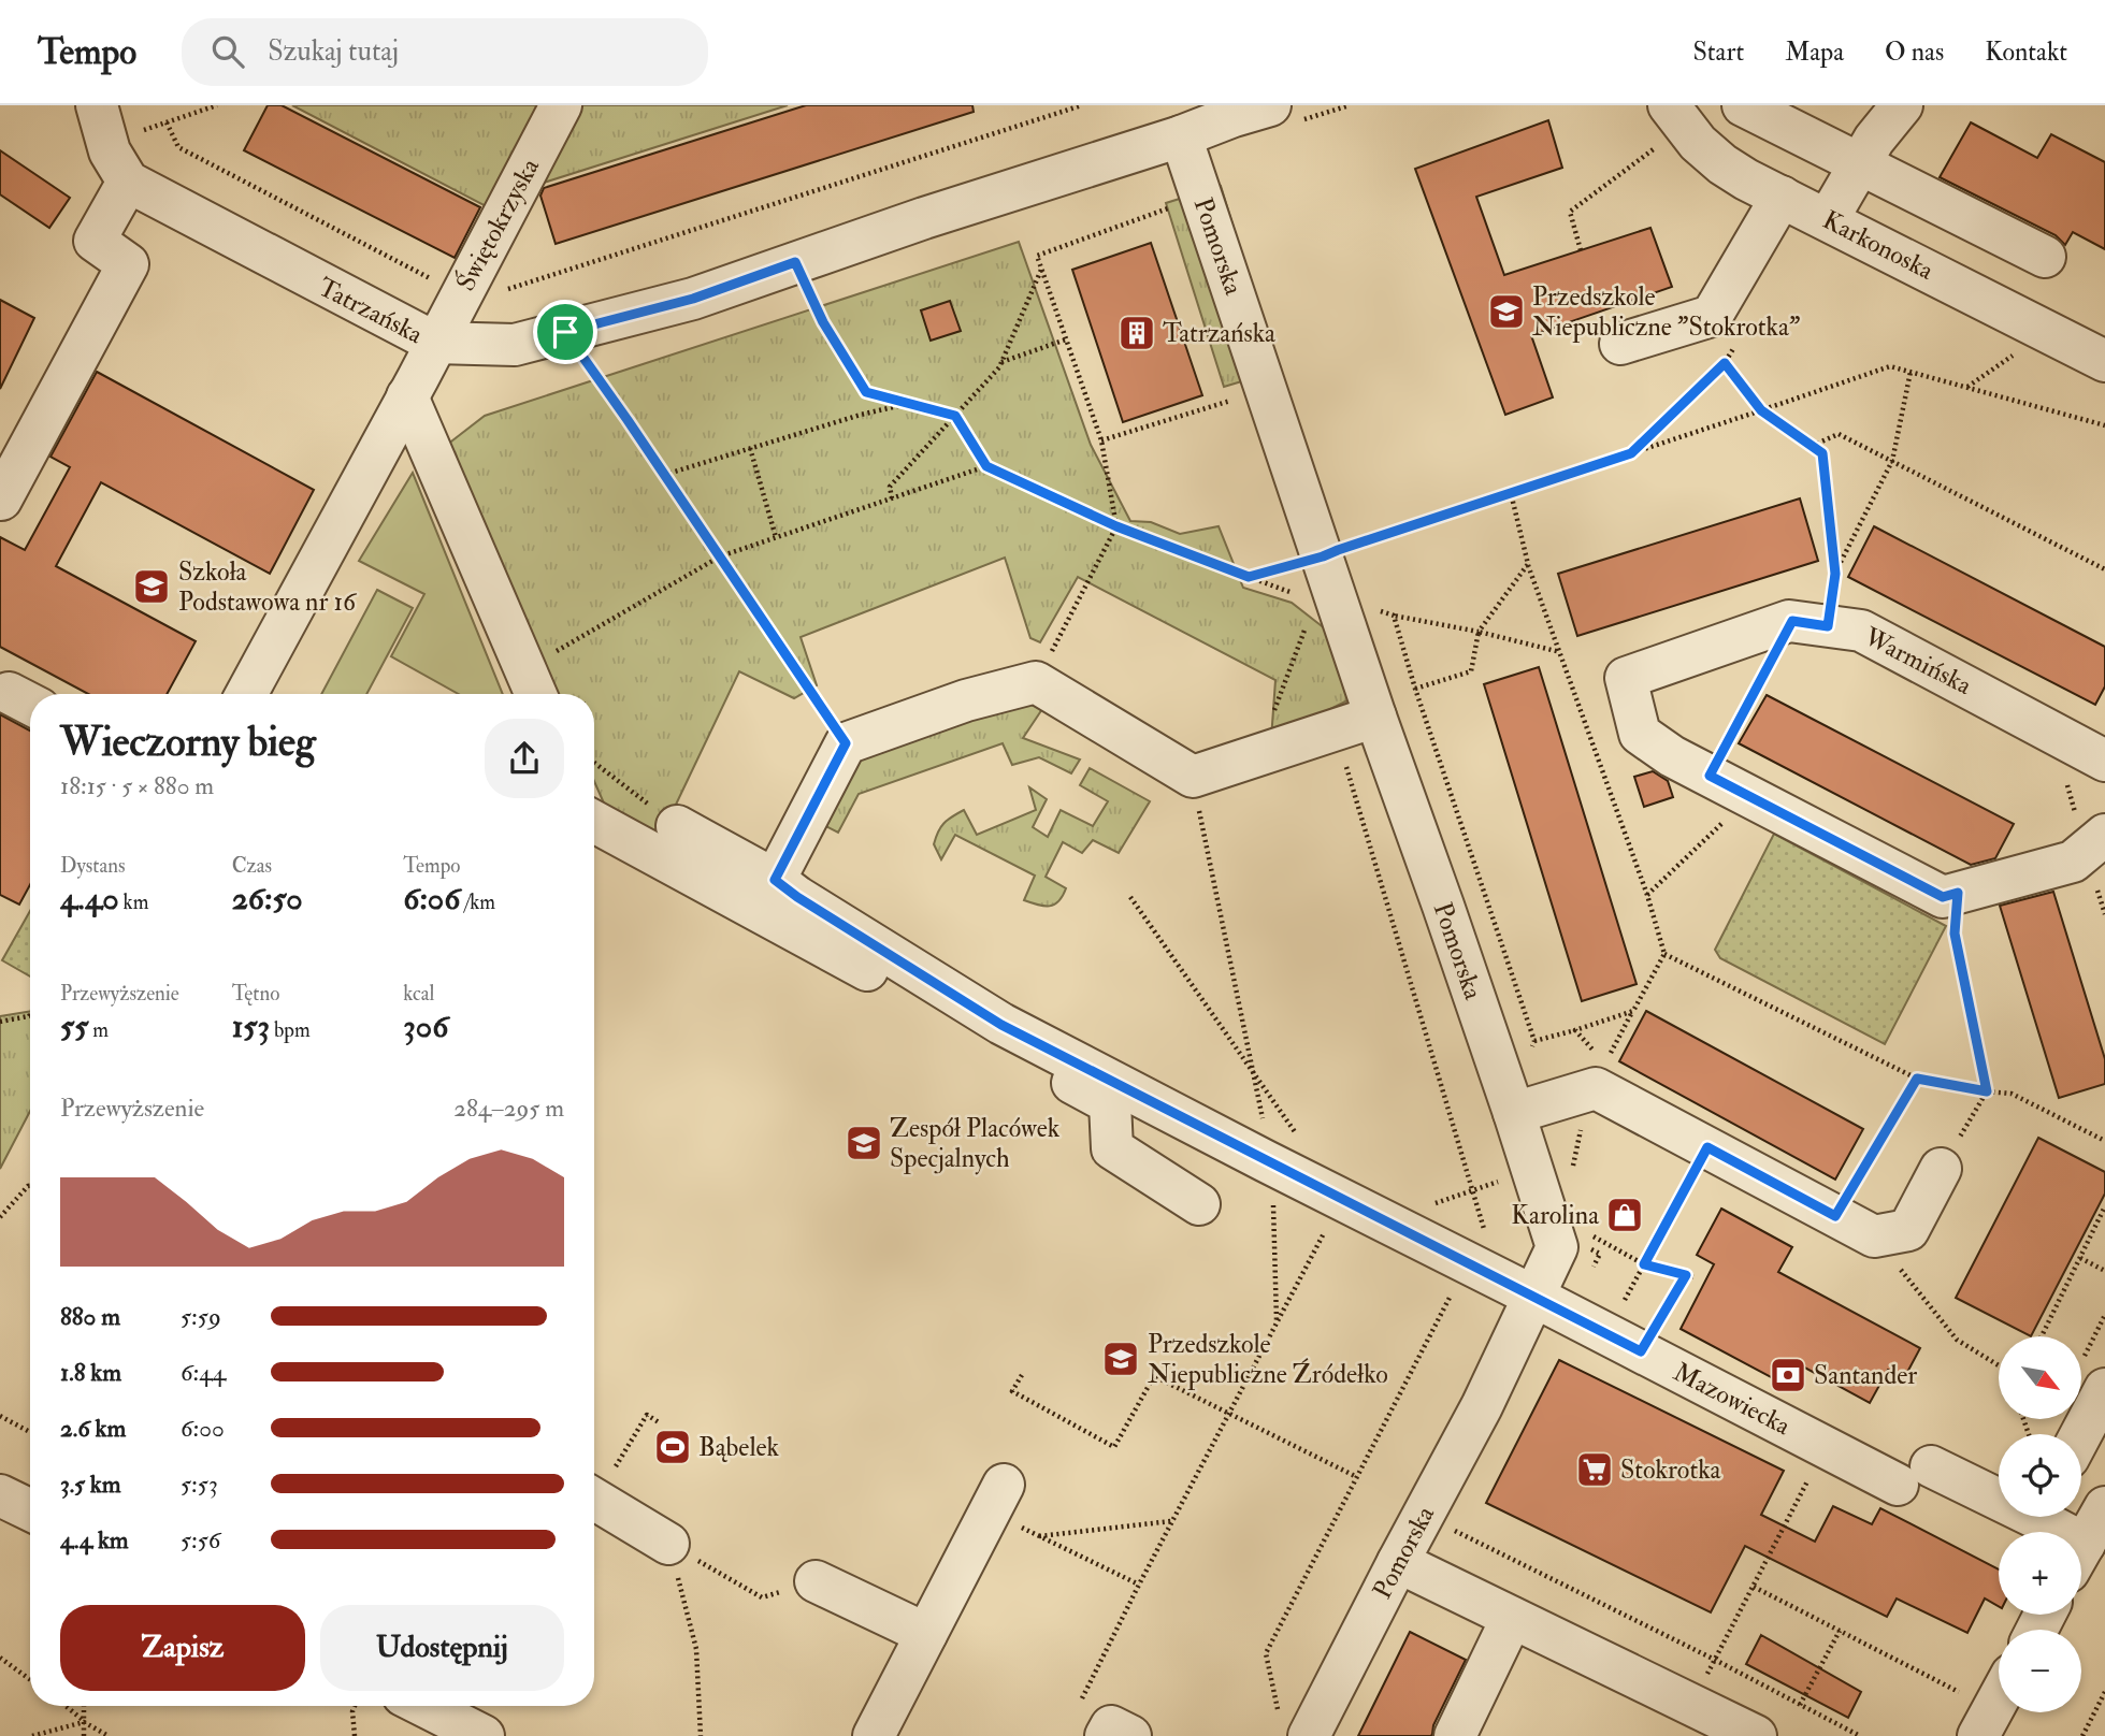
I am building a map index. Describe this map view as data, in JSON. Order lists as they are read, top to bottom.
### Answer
{
  "streets": {
    "street": [
      "Świętokrzyska",
      "Karkonoska",
      "Pomorska",
      "Tatrzańska",
      "Warmińska",
      "Mazowiecka"
    ]
  },
  "crossings": [
    ["Świętokrzyska", "Tatrzańska"],
    ["Pomorska", "Tatrzańska"],
    ["Pomorska", "Mazowiecka"]
  ],
  "places": {
    "school or university": [
      "Przedszkole Niepubliczne \"Stokrotka\"",
      "Szkoła Podstawowa nr 16",
      "Zespół Placówek Specjalnych",
      "Przedszkole Niepubliczne Źródełko"
    ],
    "building": ["Tatrzańska"],
    "shop": ["Karolina"],
    "bank": ["Santander"],
    "sports": ["Bąbelek"],
    "supermarket": ["Stokrotka"]
  },
  "north": "bottom right",
  "page": {
    "header": "Tempo",
    "search": "Szukaj tutaj",
    "nav": [
      "Start",
      "Mapa",
      "O nas",
      "Kontakt"
    ],
    "heading": ["Wieczorny bieg", "18:15 · 5 × 880 m"],
    "stats": [
      ["Dystans", "4.40 km"],
      ["Czas", "26:50"],
      ["Tempo", "6:06 /km"],
      ["Przewyższenie", "55 m"],
      ["Tętno", "153 bpm"],
      ["kcal", "306"]
    ],
    "chart": ["Przewyższenie", "284–295 m"],
    "list": [
      {
        "name": "880 m",
        "note": "5:59"
      },
      {
        "name": "1.8 km",
        "note": "6:44"
      },
      {
        "name": "2.6 km",
        "note": "6:00"
      },
      {
        "name": "3.5 km",
        "note": "5:53"
      },
      {
        "name": "4.4 km",
        "note": "5:56"
      }
    ],
    "map_buttons": ["+", "−"],
    "buttons": ["Zapisz", "Udostępnij"]
  }
}
